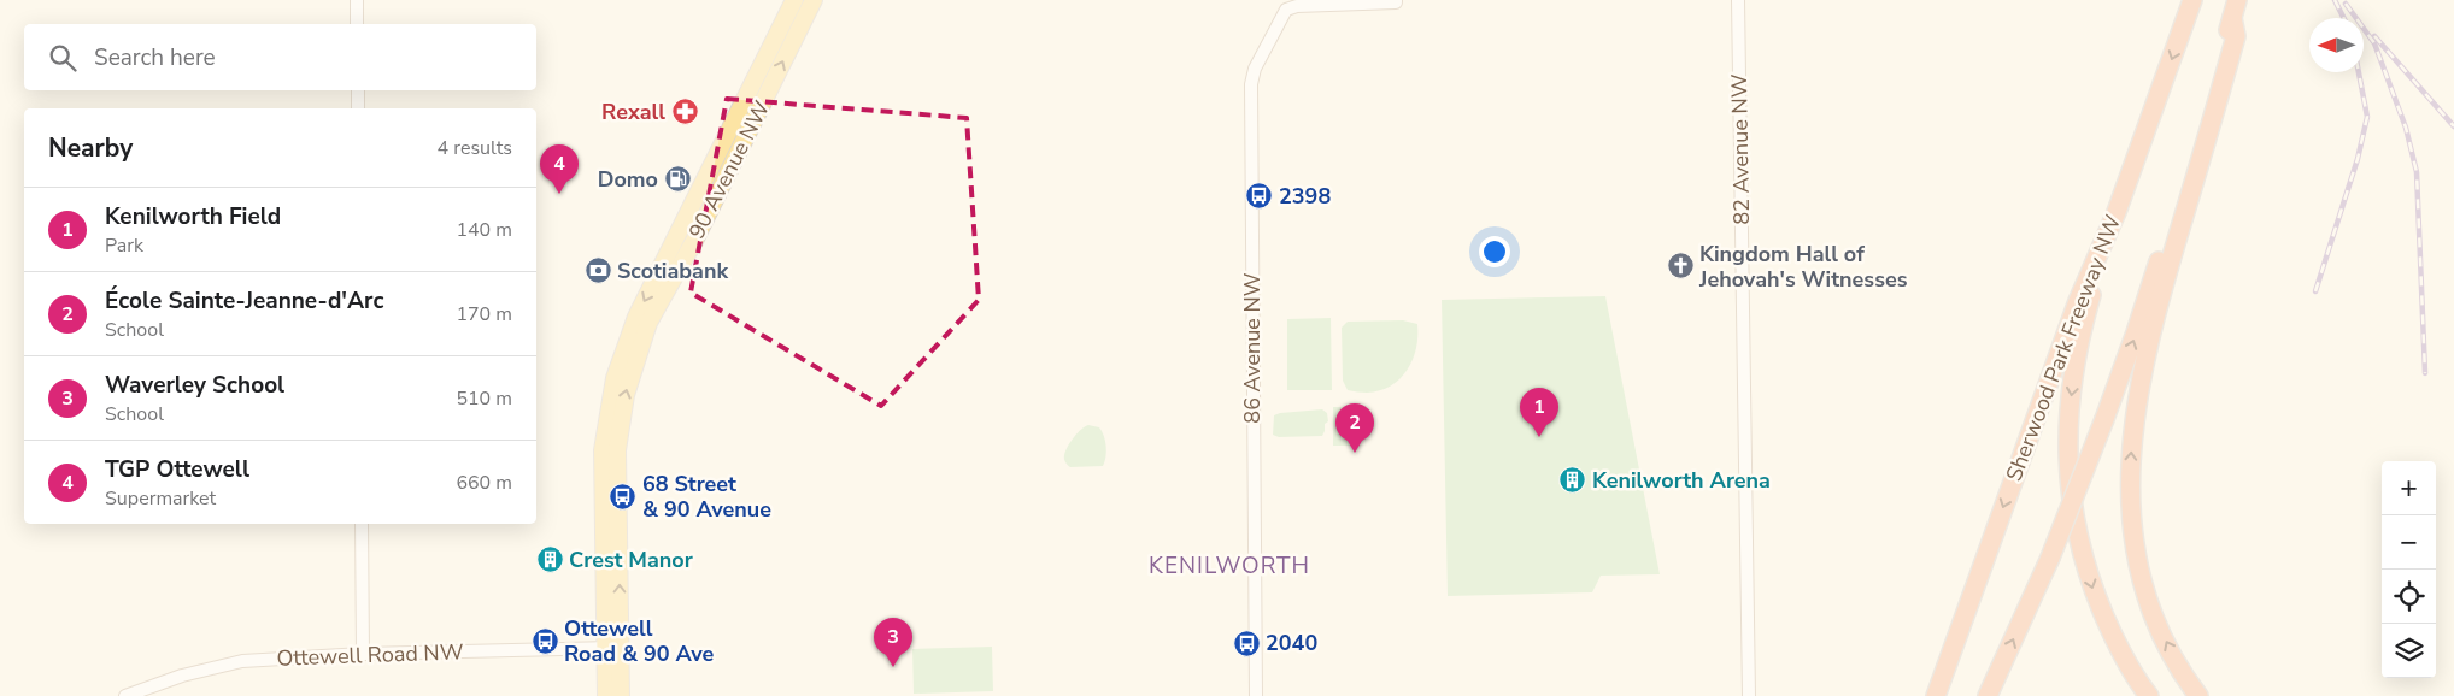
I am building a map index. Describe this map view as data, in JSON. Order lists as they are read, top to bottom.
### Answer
{
  "streets": {
    "highway": ["Sherwood Park Freeway NW"],
    "main road": ["90 Avenue NW"],
    "street": ["82 Avenue NW", "86 Avenue NW", "Ottewell Road NW"]
  },
  "crossings": [
    ["90 Avenue NW", "Ottewell Road NW"]
  ],
  "districts": ["KENILWORTH"],
  "places": {
    "pharmacy": ["Rexall"],
    "fuel station": ["Domo"],
    "bus stop": [
      "2398",
      "68 Street & 90 Avenue",
      "Ottewell Road & 90 Ave",
      "2040"
    ],
    "church": ["Kingdom Hall of Jehovah's Witnesses"],
    "bank": ["Scotiabank"],
    "building": ["Kenilworth Arena", "Crest Manor"]
  },
  "north": "left",
  "page": {
    "search": "Search here",
    "heading": ["Nearby", "4 results"],
    "pins": [
      "4",
      "1",
      "2",
      "3"
    ],
    "list": [
      {
        "mark": "1",
        "name": "Kenilworth Field",
        "note": "Park",
        "value": "140 m"
      },
      {
        "mark": "2",
        "name": "École Sainte-Jeanne-d'Arc",
        "note": "School",
        "value": "170 m"
      },
      {
        "mark": "3",
        "name": "Waverley School",
        "note": "School",
        "value": "510 m"
      },
      {
        "mark": "4",
        "name": "TGP Ottewell",
        "note": "Supermarket",
        "value": "660 m"
      }
    ],
    "map_buttons": ["+", "−"]
  }
}
